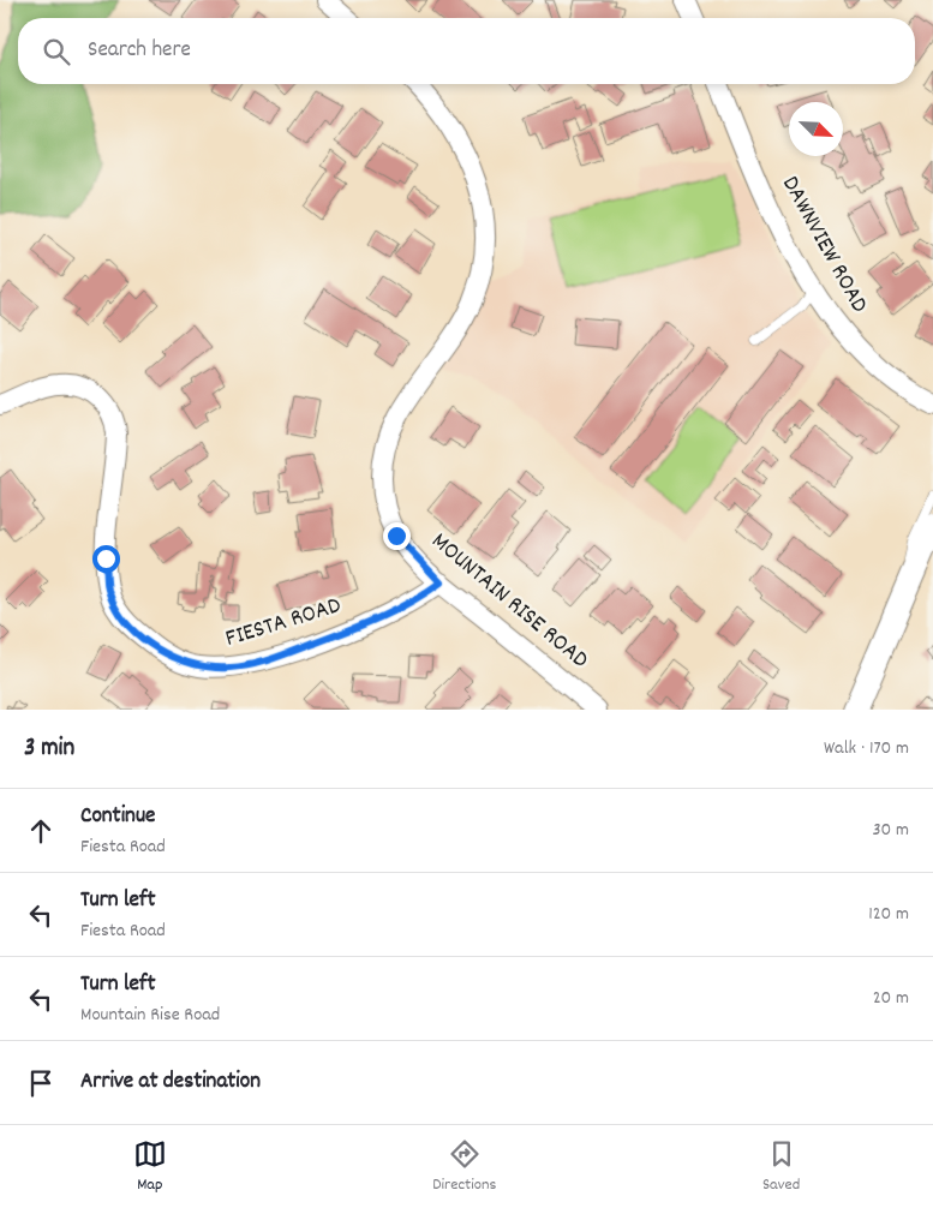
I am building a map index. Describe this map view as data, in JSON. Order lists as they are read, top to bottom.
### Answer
{
  "streets": {
    "street": ["DAWNVIEW ROAD", "MOUNTAIN RISE ROAD", "FIESTA ROAD"]
  },
  "crossings": [
    ["MOUNTAIN RISE ROAD", "FIESTA ROAD"]
  ],
  "north": "bottom right",
  "page": {
    "search": "Search here",
    "heading": ["3 min", "Walk · 170 m"],
    "list": [
      ["Continue", "Fiesta Road", "30 m"],
      ["Turn left", "Fiesta Road", "120 m"],
      ["Turn left", "Mountain Rise Road", "20 m"],
      "Arrive at destination"
    ],
    "nav": ["Map", "Directions", "Saved"]
  }
}
